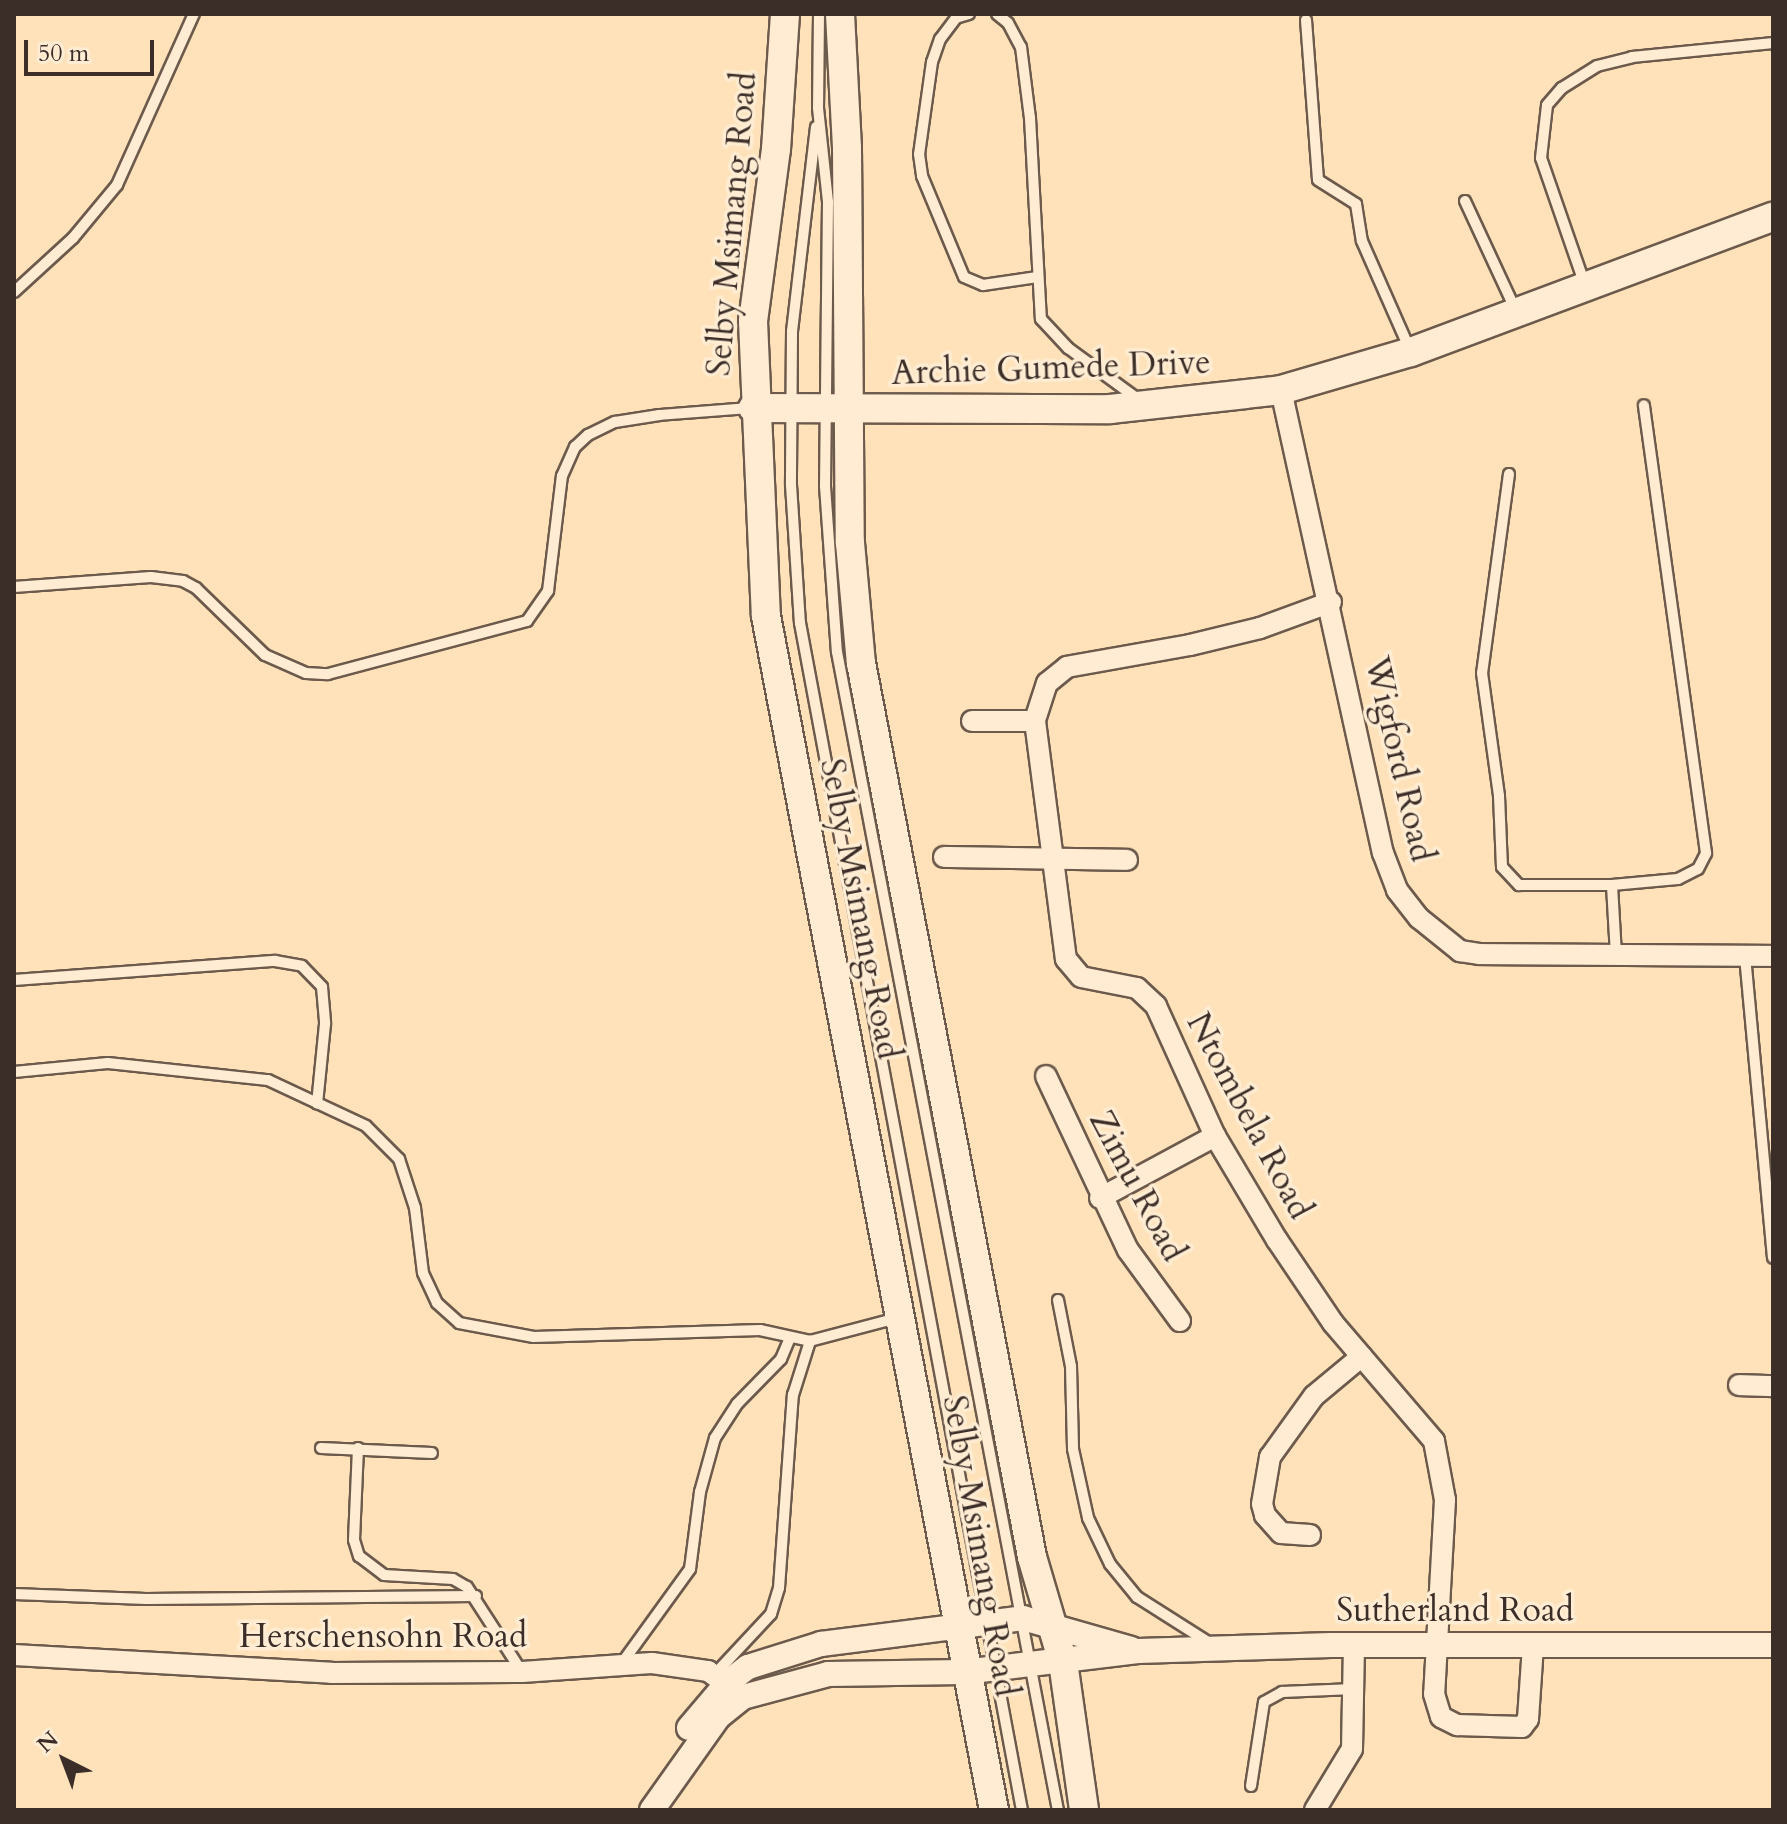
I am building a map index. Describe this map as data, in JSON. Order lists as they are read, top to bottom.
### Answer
{
  "streets": {
    "main road": ["Selby Msimang Road", "Archie Gumede Drive"],
    "street": [
      "Wigford Road",
      "Ntombela Road",
      "Zimu Road",
      "Sutherland Road",
      "Herschensohn Road"
    ]
  },
  "crossings": [
    ["Selby Msimang Road", "Archie Gumede Drive"],
    ["Archie Gumede Drive", "Wigford Road"],
    ["Wigford Road", "Ntombela Road"],
    ["Ntombela Road", "Sutherland Road"]
  ],
  "scale_bar": "50 m",
  "north": "top left"
}
